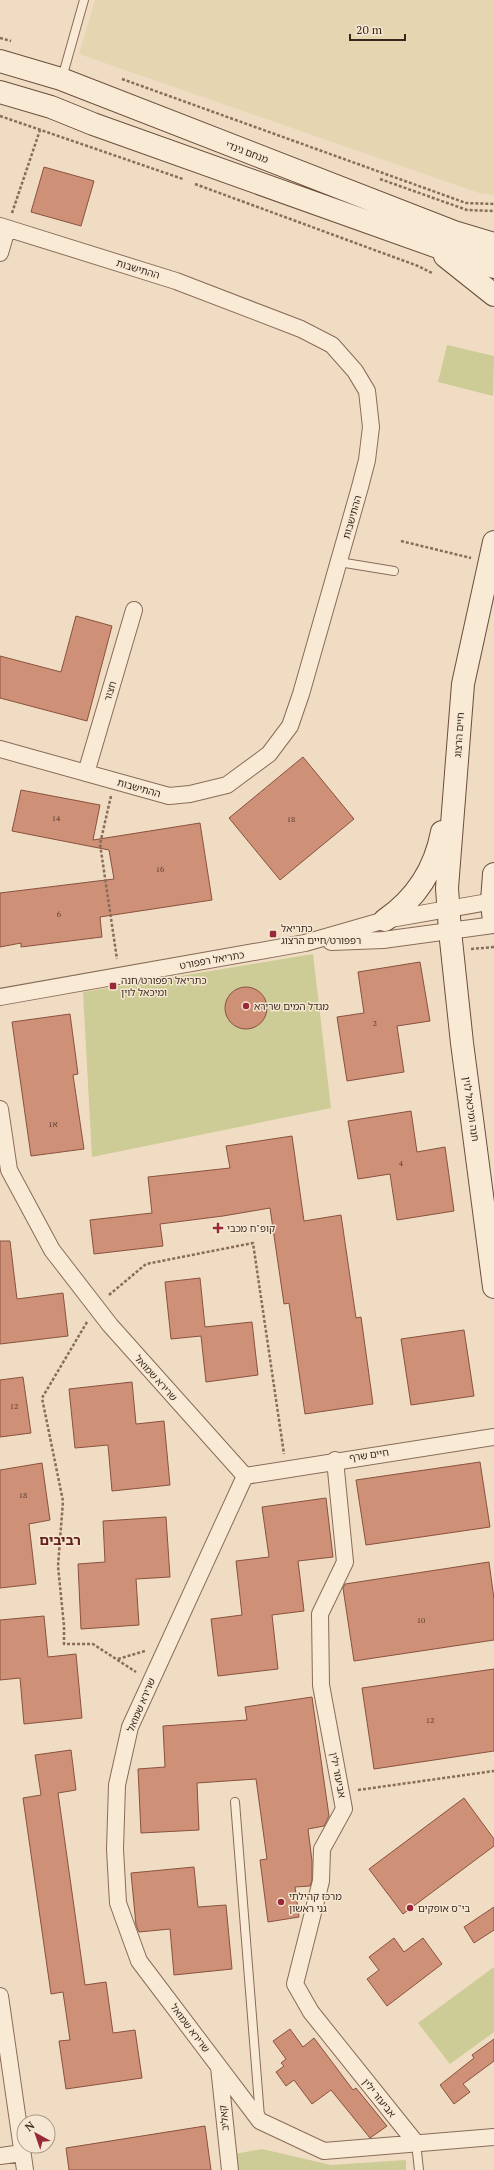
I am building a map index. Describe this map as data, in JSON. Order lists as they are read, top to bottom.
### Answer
{
  "streets": {
    "main road": ["מנחם גינדי", "חיים הרצוג", "חנה ומיכאל לוין"],
    "street": [
      "ההתישבות",
      "חצור",
      "כתריאל רפפורט",
      "שרירא שמואל",
      "חיים שרף",
      "אביעזר ילין",
      "קאליב"
    ]
  },
  "crossings": [
    ["ההתישבות", "חצור"],
    ["חיים הרצוג", "כתריאל רפפורט"],
    ["חיים הרצוג", "חנה ומיכאל לוין"],
    ["כתריאל רפפורט", "חנה ומיכאל לוין"],
    ["שרירא שמואל", "חיים שרף"],
    ["שרירא שמואל", "אביעזר ילין"],
    ["שרירא שמואל", "קאליב"],
    ["חיים שרף", "אביעזר ילין"]
  ],
  "districts": ["רביבים"],
  "places": {
    "transit": ["כתריאל רפפורט/חיים הרצוג", "כתריאל רפפורט/חנה ומיכאל לוין"],
    "other": ["מגדל המים שרירא", "מרכז קהילתי גני ראשון", "בי\"ס אופקים"],
    "health": ["קופ\"ח מכבי"]
  },
  "house_numbers": [
    "14",
    "18",
    "16",
    "6",
    "2",
    "1א",
    "4",
    "12",
    "18",
    "10",
    "12"
  ],
  "scale_bar": "20 m",
  "north": "top left"
}
